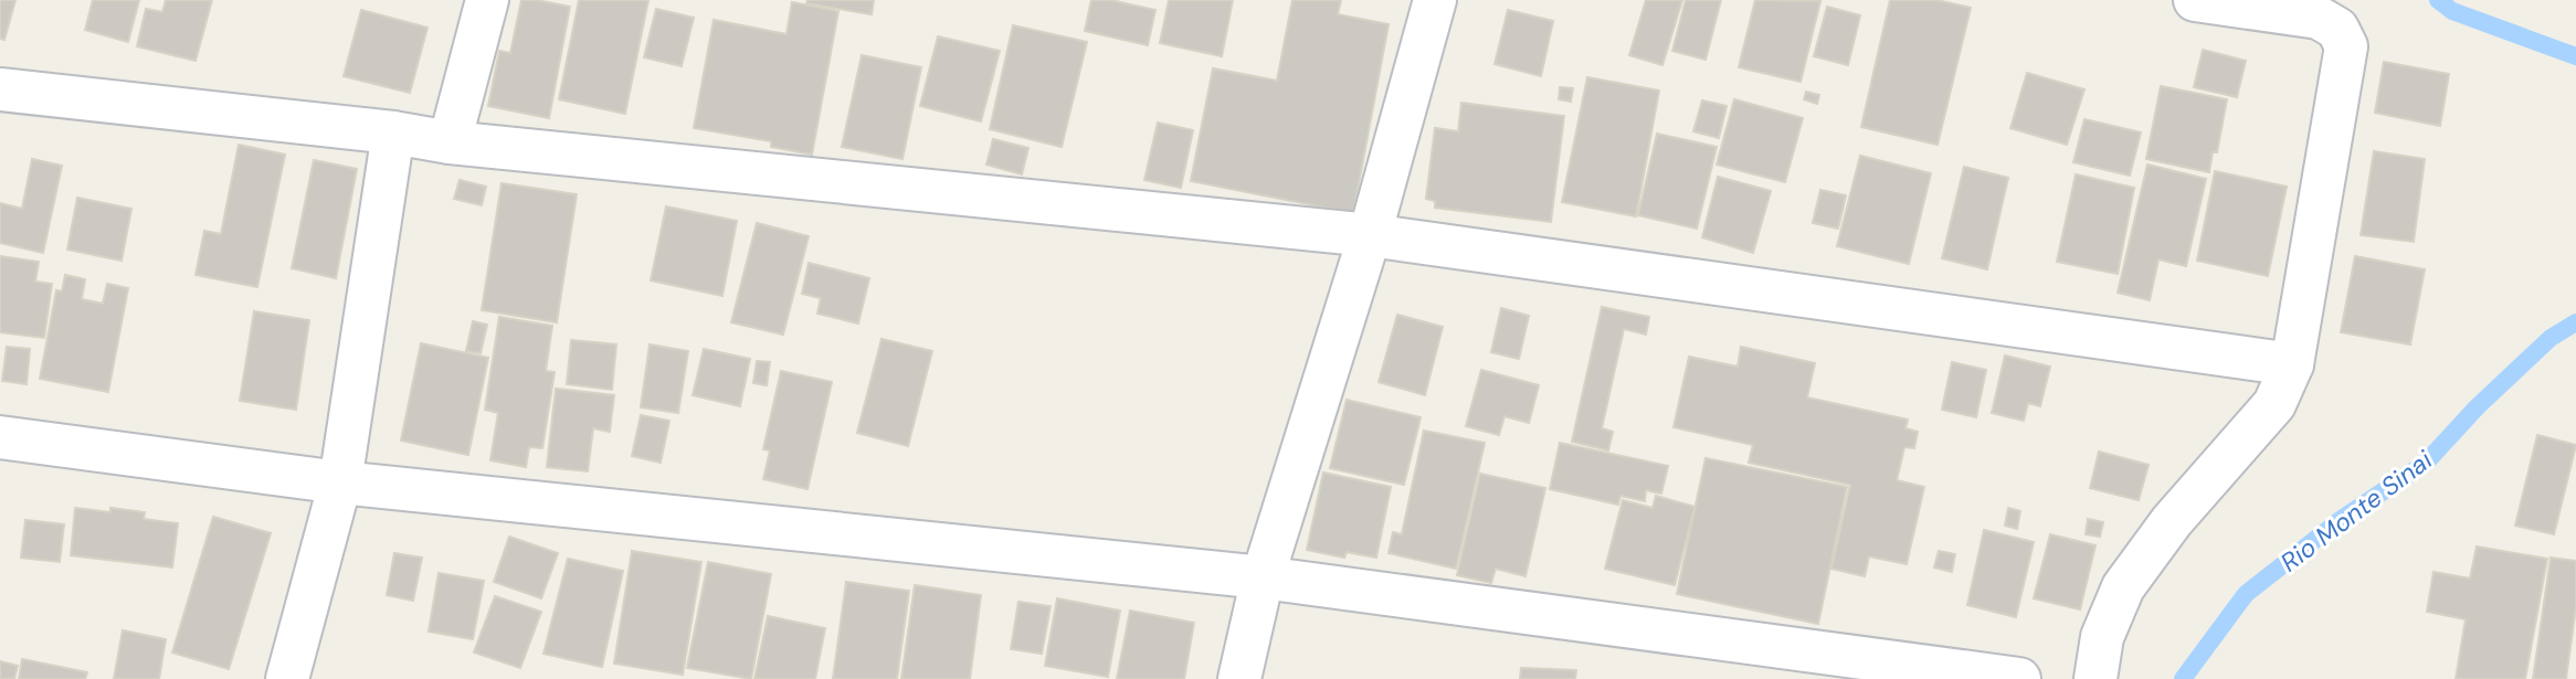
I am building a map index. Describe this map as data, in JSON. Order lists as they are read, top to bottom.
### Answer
{
  "water": ["Rio Monte Sinai"]
}
